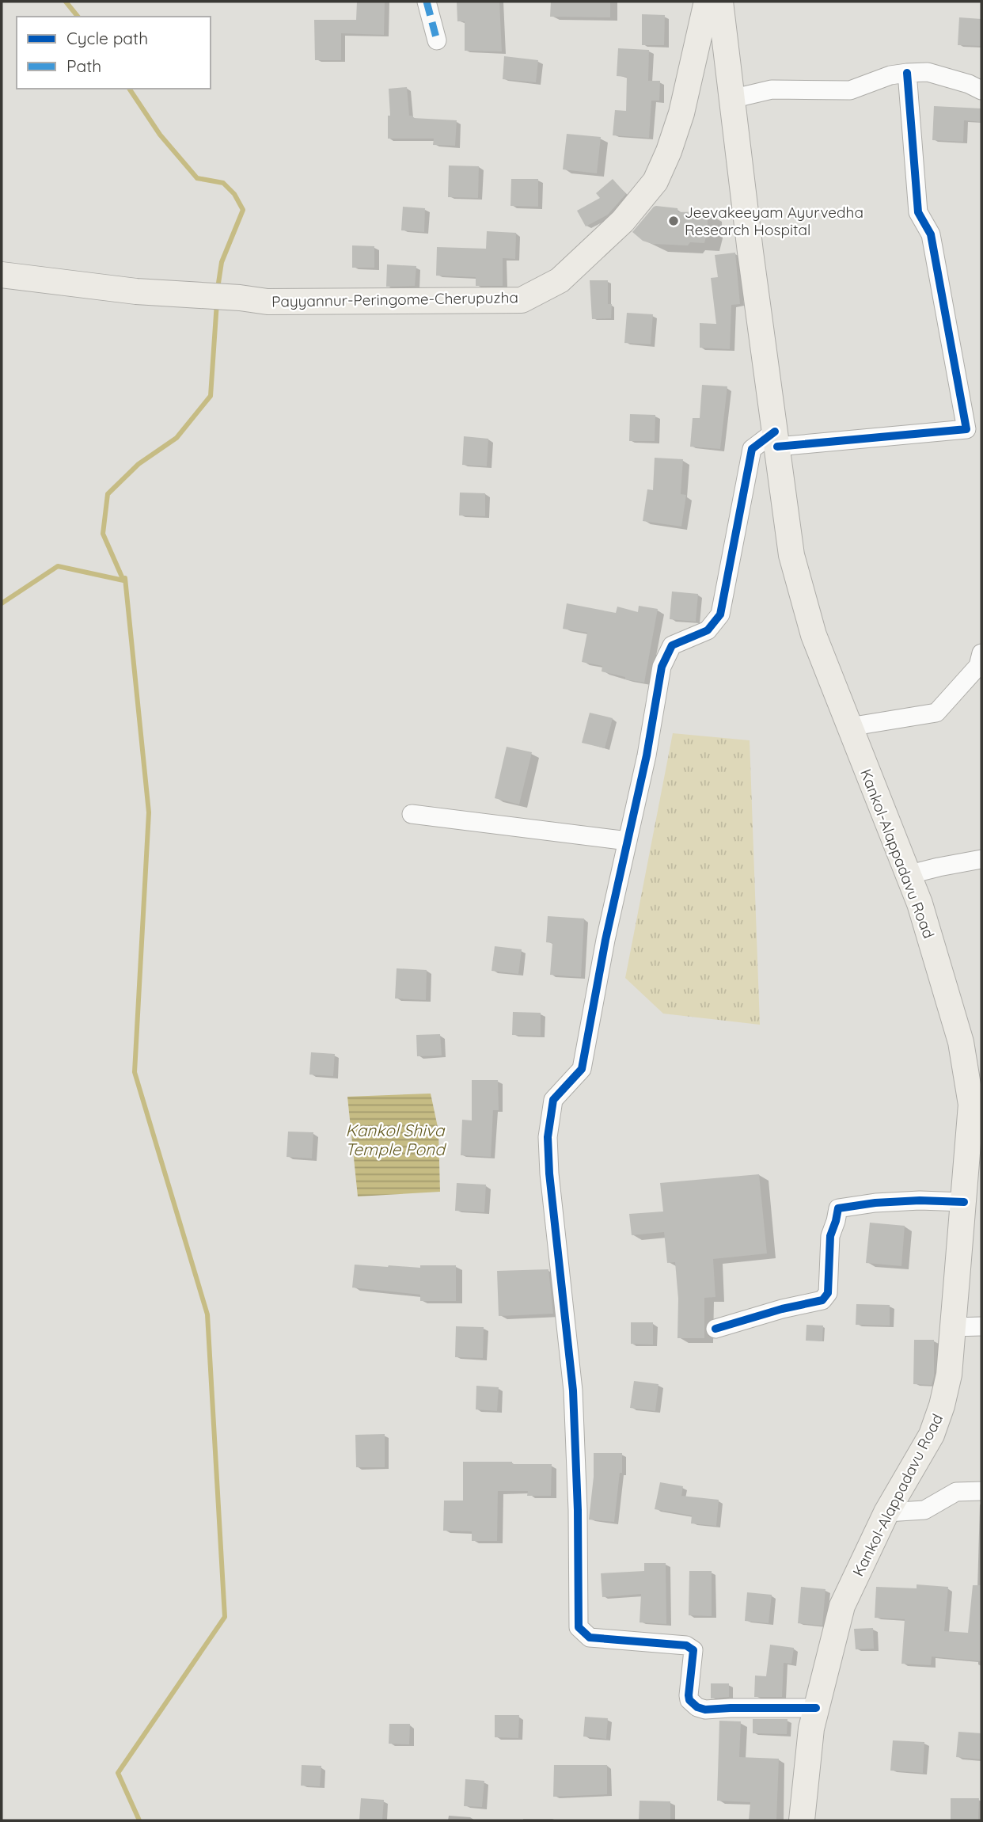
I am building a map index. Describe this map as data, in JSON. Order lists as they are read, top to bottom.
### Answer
{
  "streets": {
    "main road": ["Payyannur-Peringome-Cherupuzha", "Kankol-Alappadavu Road"]
  },
  "water": ["Kankol Shiva Temple Pond"],
  "places": ["Jeevakeeyam Ayurvedha Research Hospital"],
  "legend": ["Cycle path", "Path"]
}
